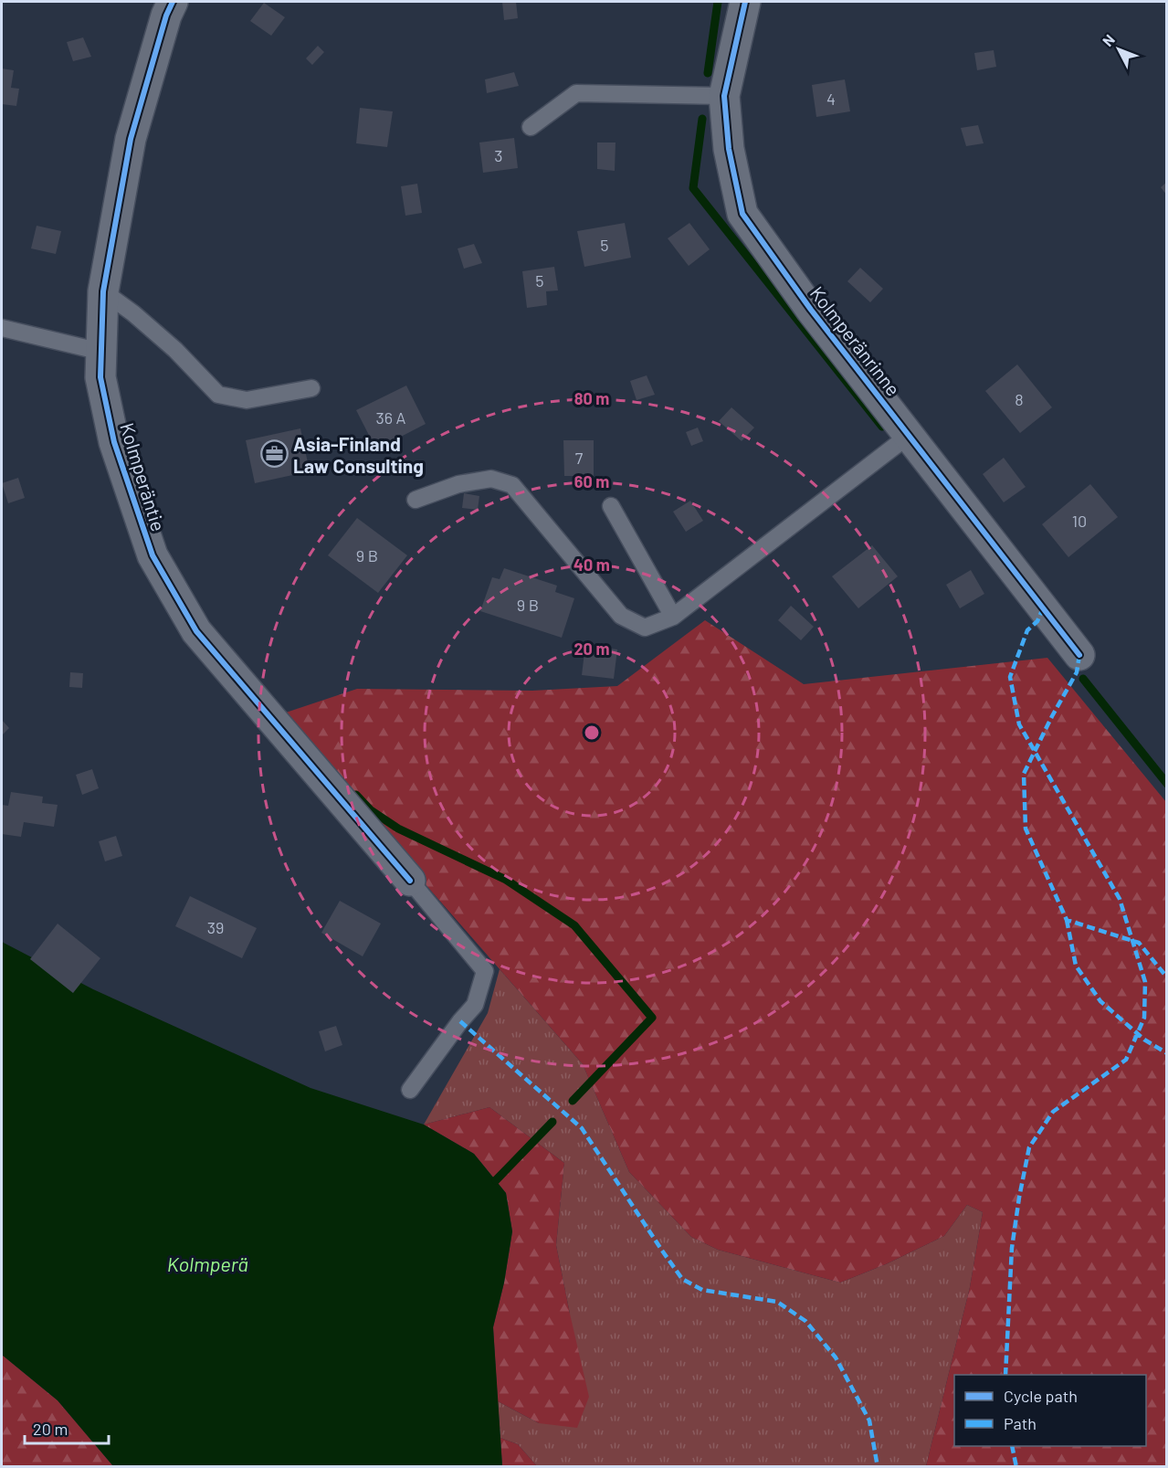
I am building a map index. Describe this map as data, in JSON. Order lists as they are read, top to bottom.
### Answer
{
  "streets": {
    "street": ["Kolmperänrinne", "Kolmperäntie"]
  },
  "water": ["Kolmperä"],
  "places": {
    "office": ["Asia-Finland Law Consulting"]
  },
  "house_numbers": [
    "4",
    "3",
    "5",
    "5",
    "8",
    "36 A",
    "7",
    "10",
    "9 B",
    "9 B",
    "39"
  ],
  "legend": ["Cycle path", "Path"],
  "scale_bar": "20 m",
  "north": "top left",
  "rings": [
    "80 m",
    "60 m",
    "40 m",
    "20 m"
  ]
}
